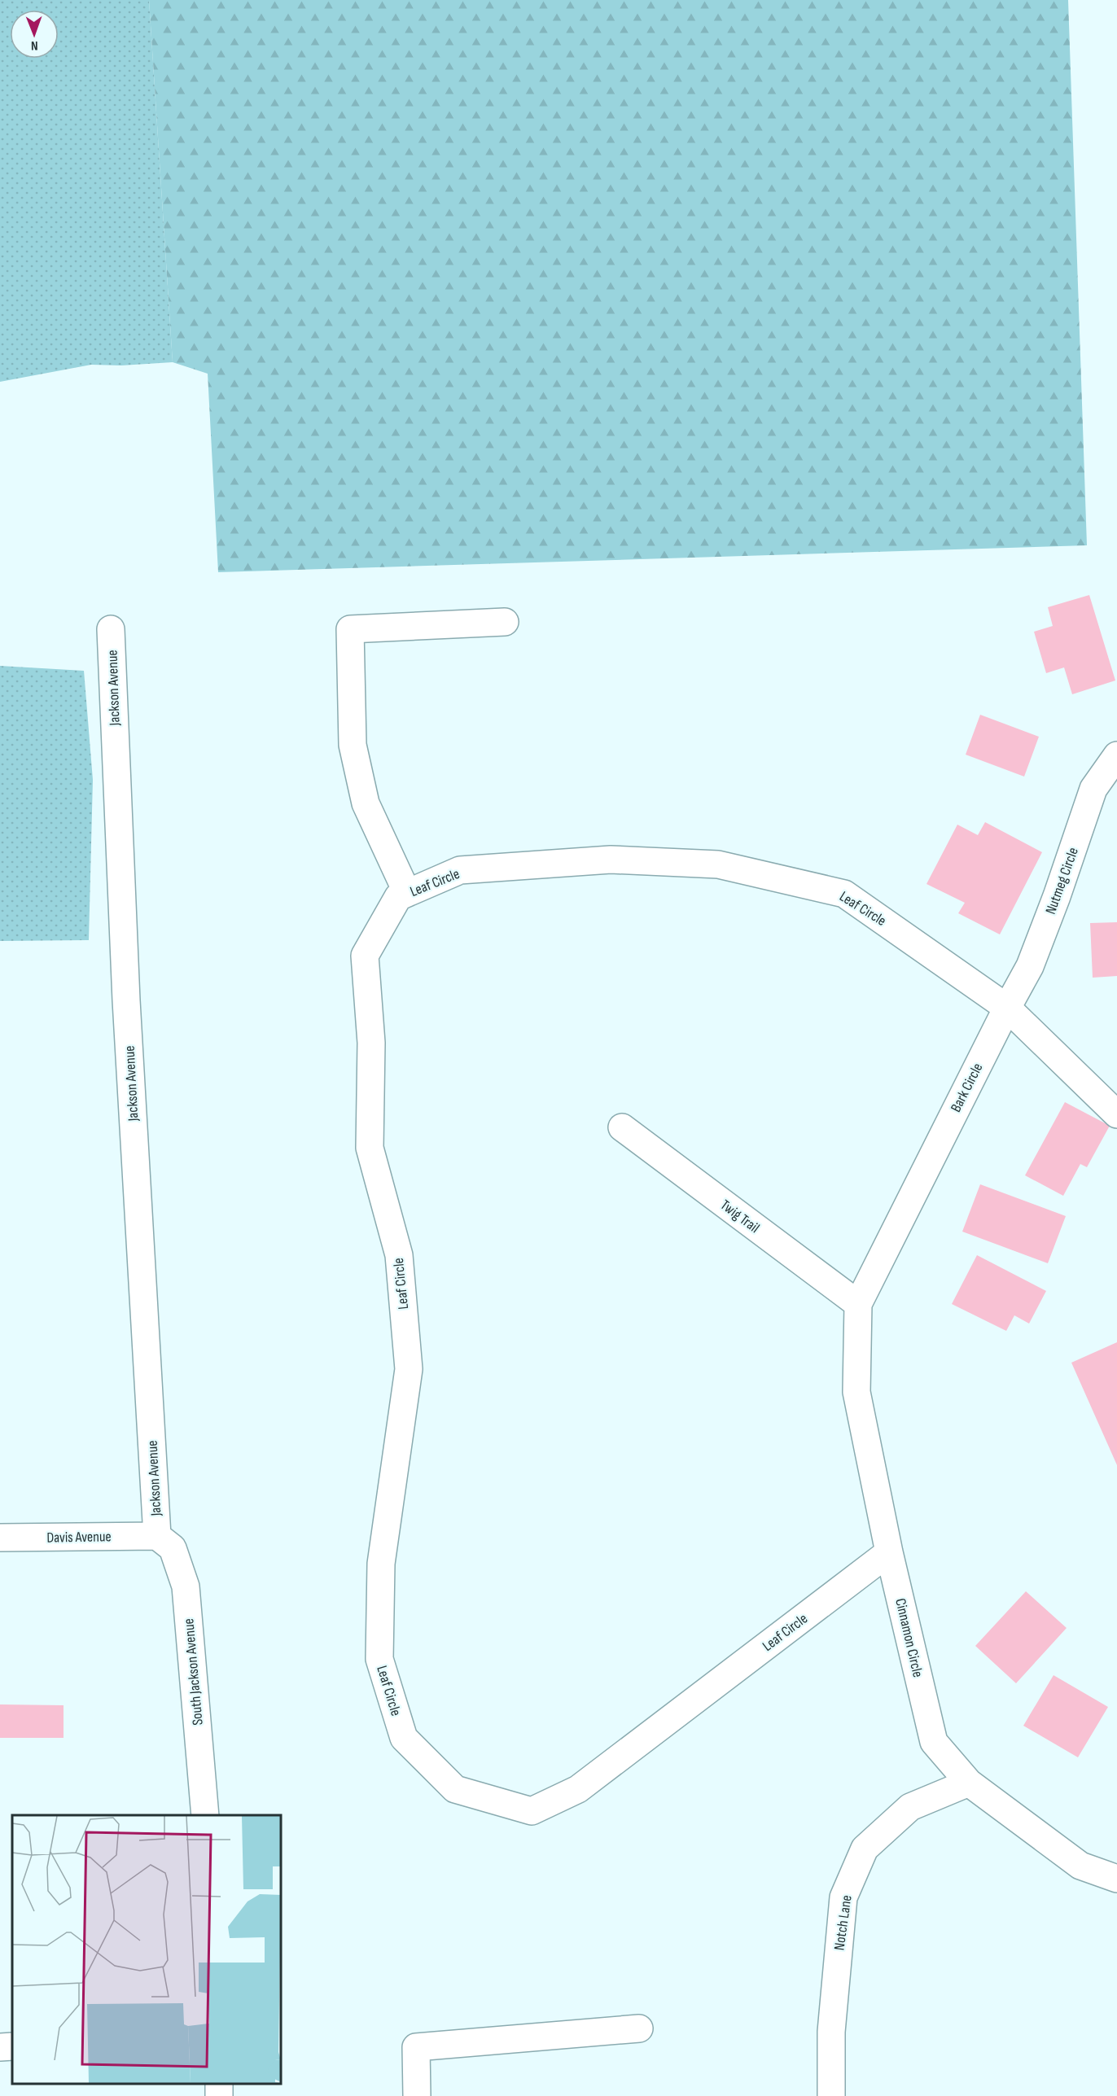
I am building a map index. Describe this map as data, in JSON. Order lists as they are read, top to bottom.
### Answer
{
  "streets": {
    "street": [
      "Jackson Avenue",
      "Nutmeg Circle",
      "Leaf Circle",
      "Bark Circle",
      "Twig Trail",
      "Davis Avenue",
      "Cinnamon Circle",
      "South Jackson Avenue",
      "Notch Lane"
    ]
  },
  "crossings": [
    ["Jackson Avenue", "Davis Avenue"],
    ["Jackson Avenue", "South Jackson Avenue"],
    ["Nutmeg Circle", "Leaf Circle"],
    ["Nutmeg Circle", "Bark Circle"],
    ["Leaf Circle", "Bark Circle"],
    ["Leaf Circle", "Cinnamon Circle"],
    ["Bark Circle", "Twig Trail"],
    ["Bark Circle", "Cinnamon Circle"],
    ["Twig Trail", "Cinnamon Circle"],
    ["Davis Avenue", "South Jackson Avenue"],
    ["Cinnamon Circle", "Notch Lane"]
  ],
  "north": "bottom"
}
